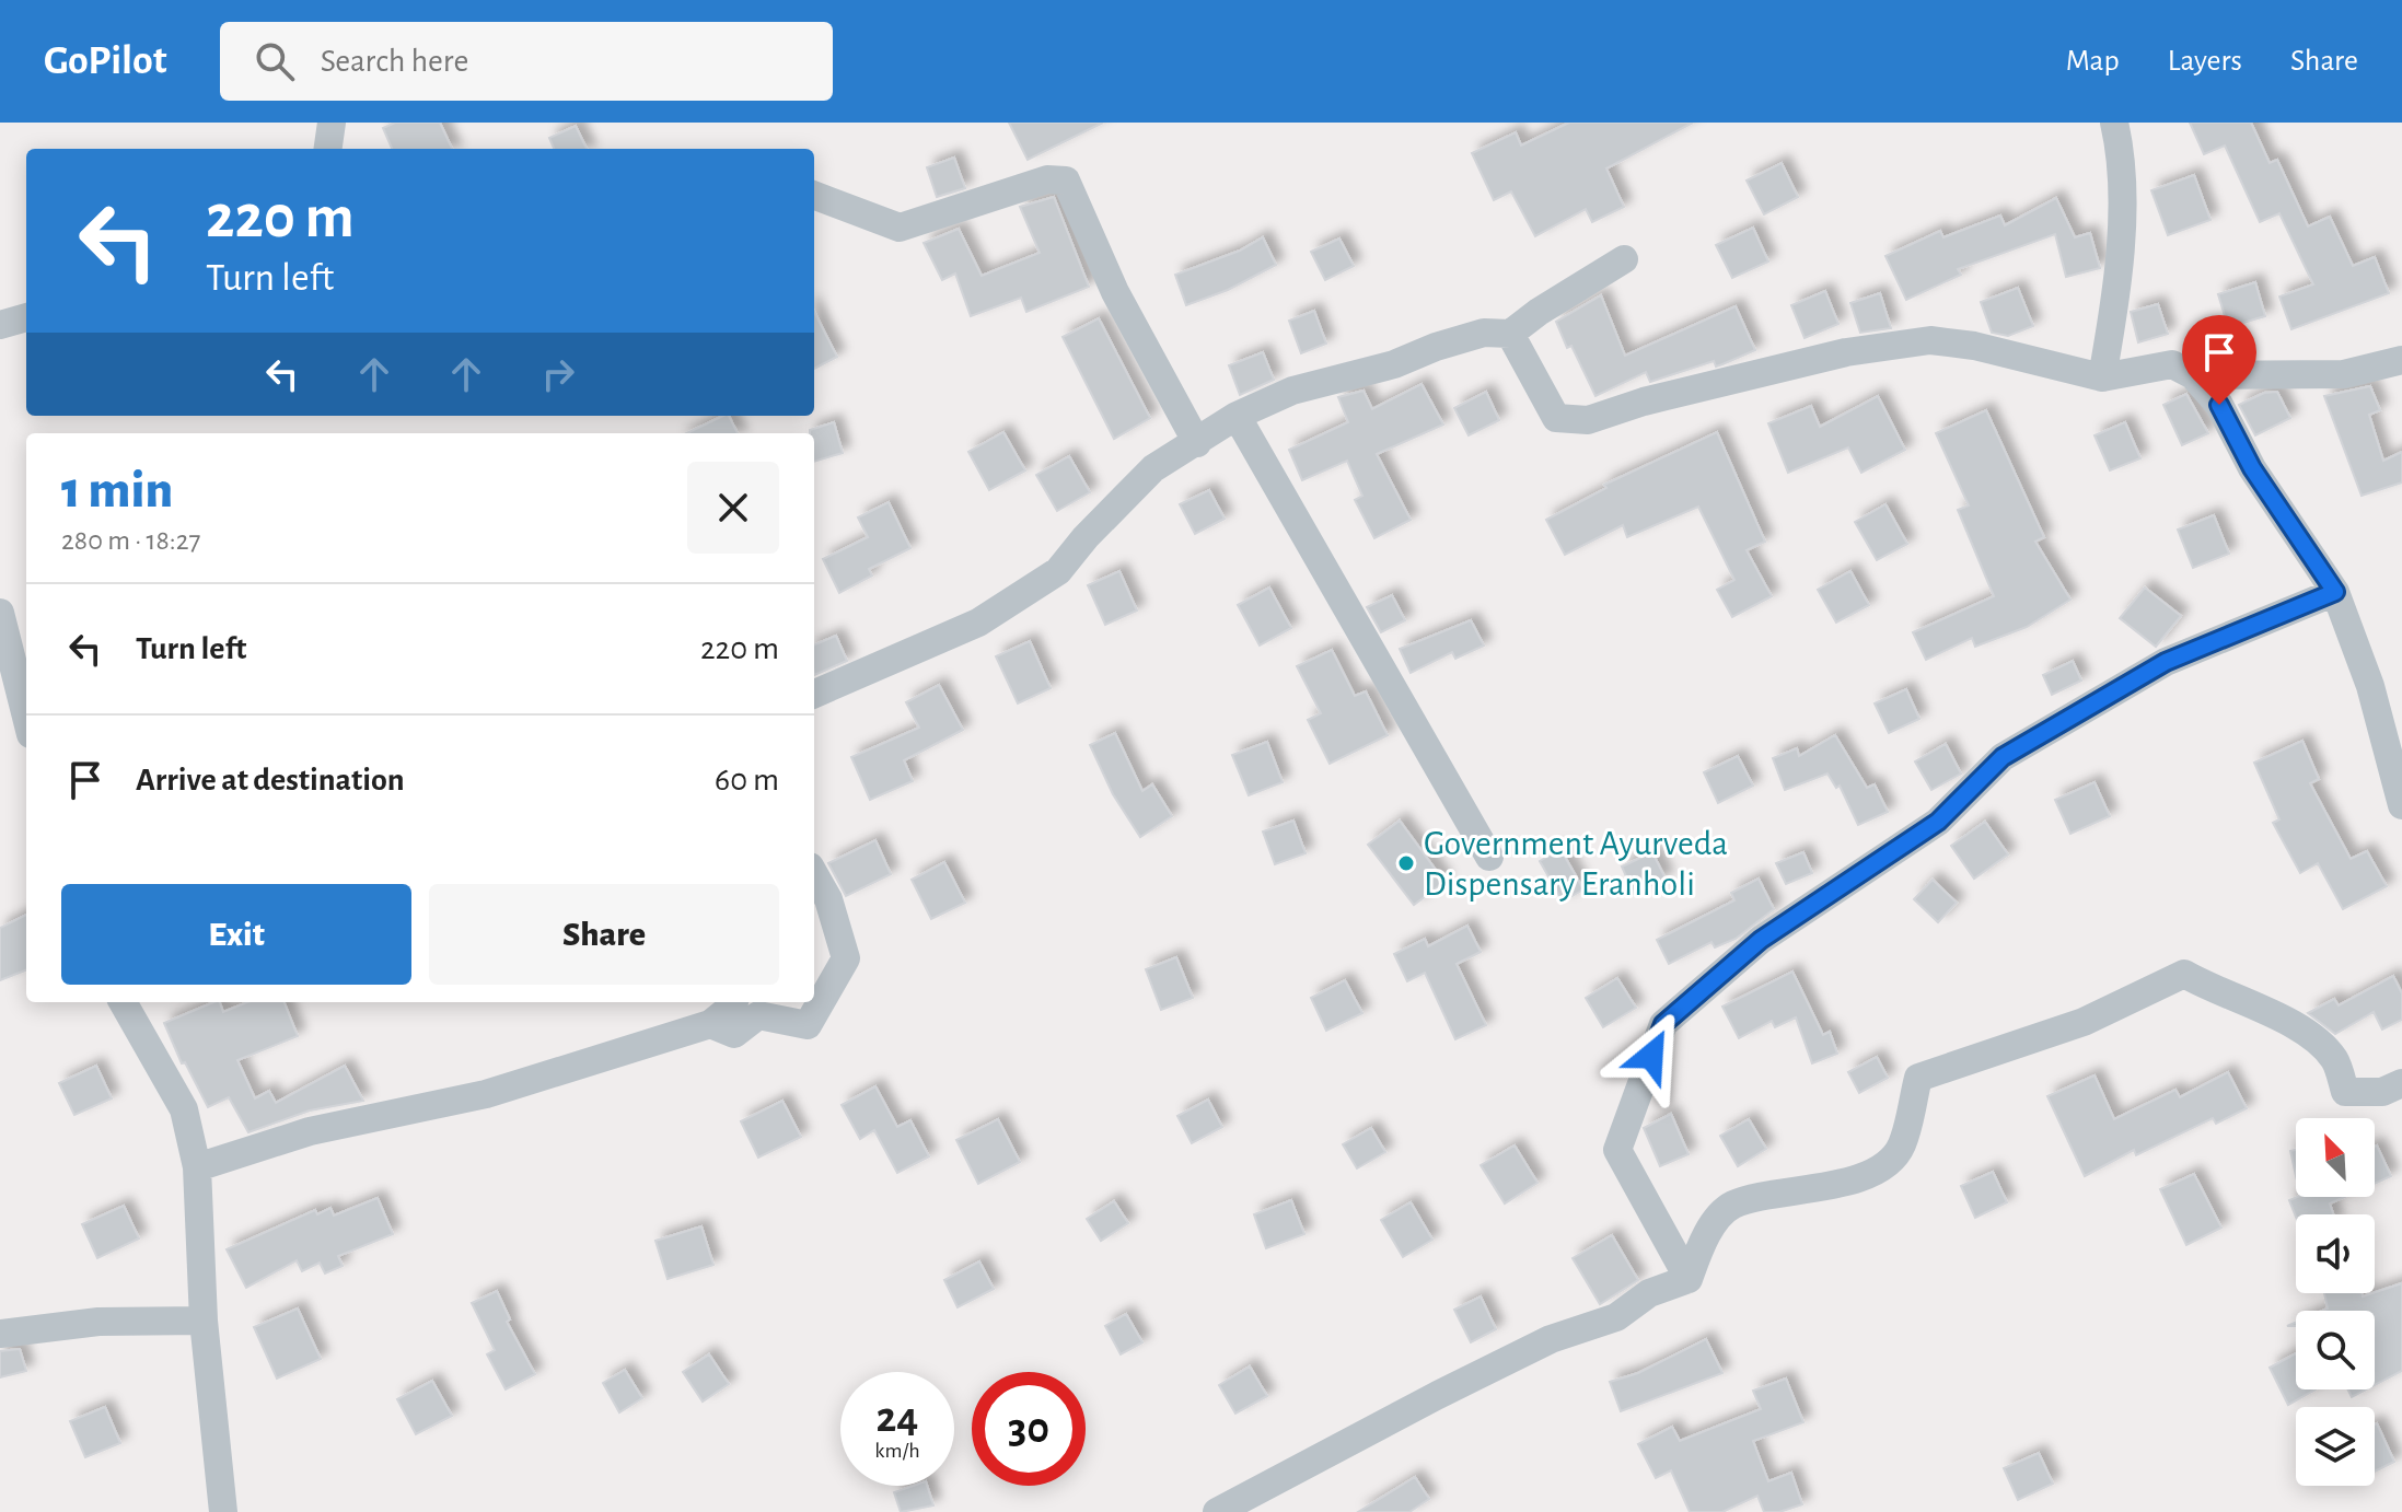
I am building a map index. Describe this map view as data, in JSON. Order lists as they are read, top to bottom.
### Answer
{
  "places": ["Government Ayurveda Dispensary Eranholi"],
  "north": "top left",
  "page": {
    "header": "GoPilot",
    "search": "Search here",
    "nav": ["Map", "Layers", "Share"],
    "turn": ["220 m", "Turn left"],
    "heading": ["1 min", "280 m · 18:27"],
    "list": [
      {
        "name": "Turn left",
        "value": "220 m"
      },
      {
        "name": "Arrive at destination",
        "value": "60 m"
      }
    ],
    "buttons": ["Exit", "Share"],
    "speed": "24 km/h",
    "limit": "30"
  }
}
